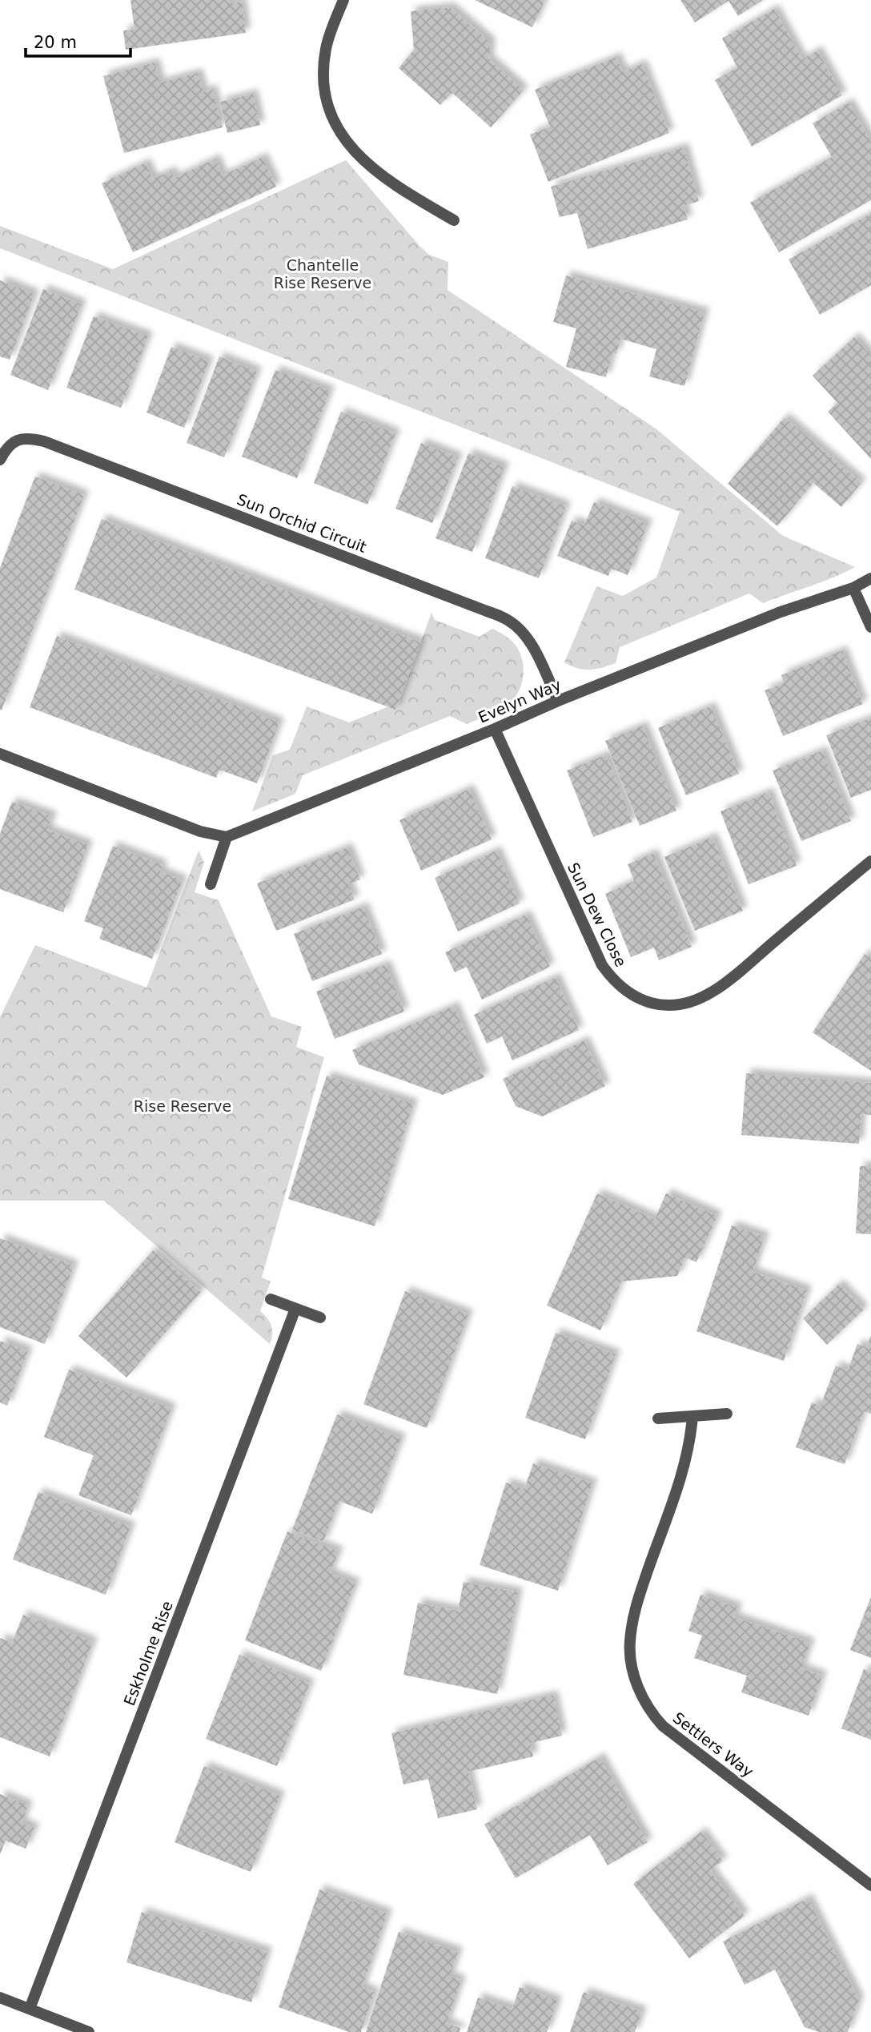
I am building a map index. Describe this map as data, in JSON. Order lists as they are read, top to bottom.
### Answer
{
  "streets": {
    "street": [
      "Sun Orchid Circuit",
      "Evelyn Way",
      "Sun Dew Close",
      "Eskholme Rise",
      "Settlers Way"
    ]
  },
  "crossings": [
    ["Sun Orchid Circuit", "Evelyn Way"],
    ["Evelyn Way", "Sun Dew Close"]
  ],
  "parks": ["Chantelle Rise Reserve", "Rise Reserve"],
  "scale_bar": "20 m"
}
